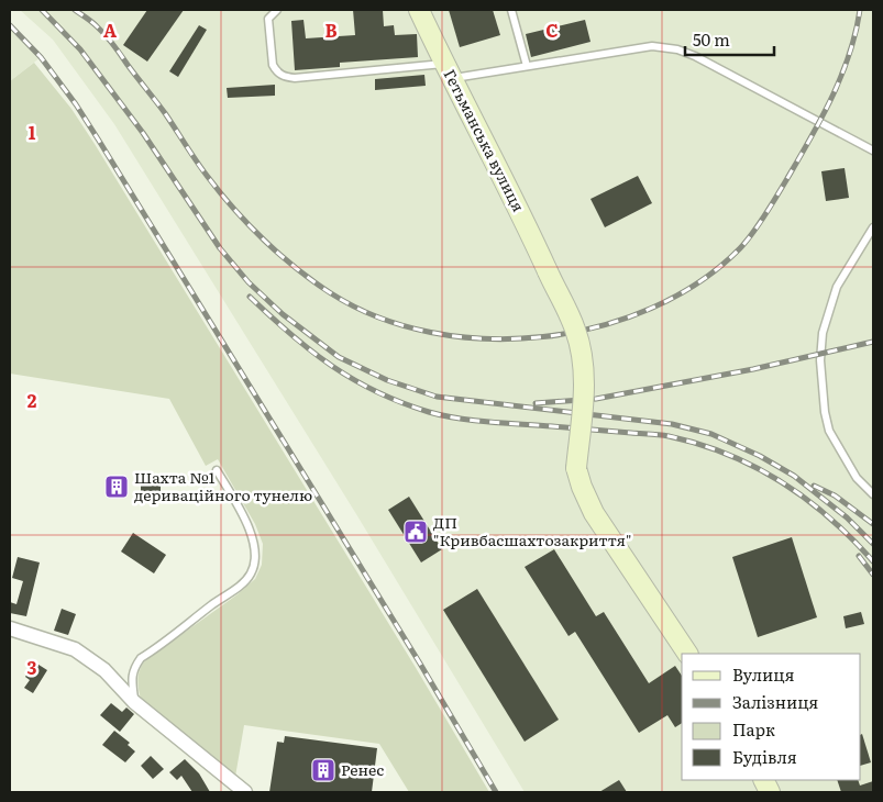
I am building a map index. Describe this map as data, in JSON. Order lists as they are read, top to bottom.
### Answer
{
  "streets": {
    "street": ["Гетьманська вулиця"]
  },
  "places": {
    "building": ["Шахта №1 дериваційного тунелю", "Ренес"],
    "public building": ["ДП \"Кривбасшахтозакриття\""]
  },
  "legend": [
    "Вулиця",
    "Залізниця",
    "Парк",
    "Будівля"
  ],
  "scale_bar": "50 m",
  "grid": {
    "columns": ["A", "B", "C"],
    "rows": ["1", "2", "3"]
  }
}
